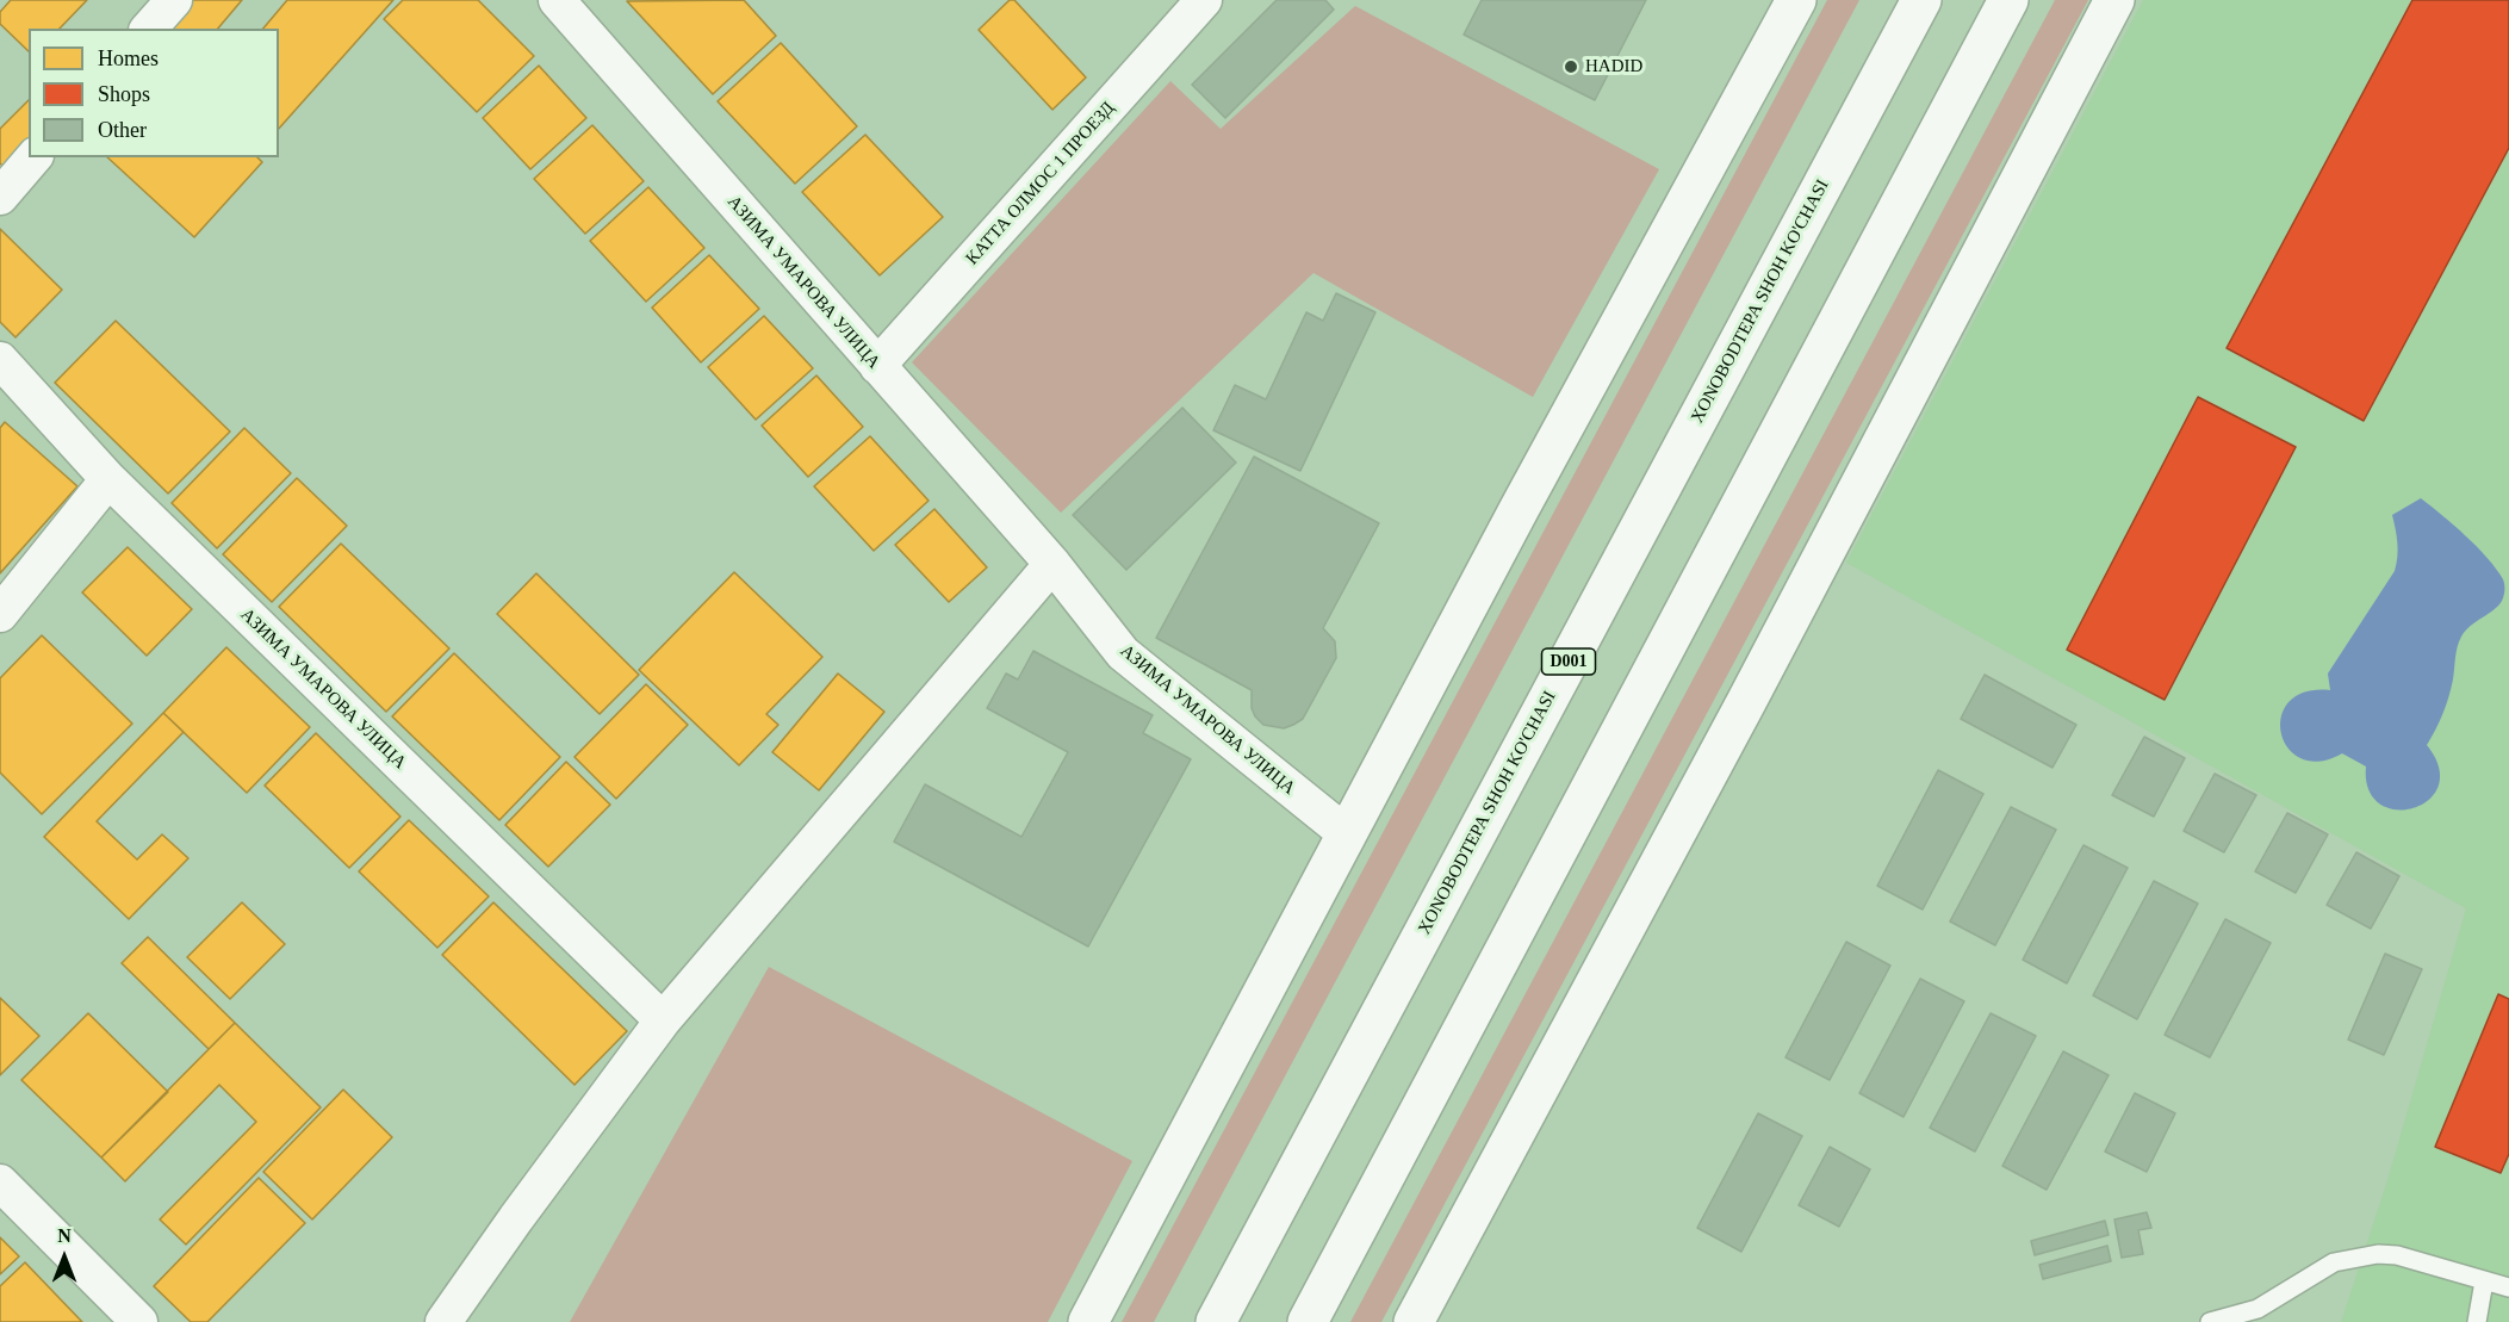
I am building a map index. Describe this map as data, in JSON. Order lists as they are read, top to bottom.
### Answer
{
  "streets": {
    "highway": ["XONOBODTEPA SHOH KO'CHASI", "D001"],
    "street": ["КАТТА ОЛМОС 1 ПРОЕЗД", "АЗИМА УМАРОВА УЛИЦА"]
  },
  "crossings": [
    ["КАТТА ОЛМОС 1 ПРОЕЗД", "АЗИМА УМАРОВА УЛИЦА"]
  ],
  "places": ["HADID"],
  "legend": ["Homes", "Shops", "Other"],
  "north": "top"
}
